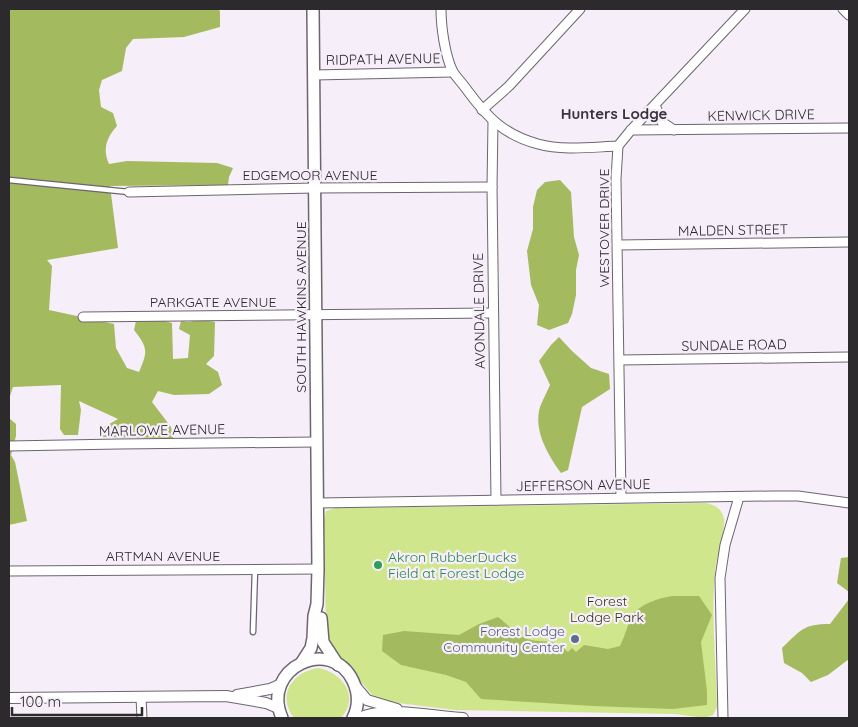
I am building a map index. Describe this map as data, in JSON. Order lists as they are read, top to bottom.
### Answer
{
  "streets": {
    "main road": ["SOUTH HAWKINS AVENUE"],
    "street": [
      "RIDPATH AVENUE",
      "KENWICK DRIVE",
      "EDGEMOOR AVENUE",
      "WESTOVER DRIVE",
      "MALDEN STREET",
      "PARKGATE AVENUE",
      "AVONDALE DRIVE",
      "SUNDALE ROAD",
      "MARLOWE AVENUE",
      "JEFFERSON AVENUE",
      "ARTMAN AVENUE"
    ]
  },
  "crossings": [
    ["RIDPATH AVENUE", "SOUTH HAWKINS AVENUE"],
    ["EDGEMOOR AVENUE", "SOUTH HAWKINS AVENUE"],
    ["EDGEMOOR AVENUE", "AVONDALE DRIVE"],
    ["WESTOVER DRIVE", "MALDEN STREET"],
    ["WESTOVER DRIVE", "SUNDALE ROAD"],
    ["WESTOVER DRIVE", "JEFFERSON AVENUE"],
    ["PARKGATE AVENUE", "SOUTH HAWKINS AVENUE"],
    ["PARKGATE AVENUE", "AVONDALE DRIVE"],
    ["SOUTH HAWKINS AVENUE", "MARLOWE AVENUE"],
    ["SOUTH HAWKINS AVENUE", "JEFFERSON AVENUE"],
    ["SOUTH HAWKINS AVENUE", "ARTMAN AVENUE"],
    ["AVONDALE DRIVE", "JEFFERSON AVENUE"]
  ],
  "districts": ["Hunters Lodge"],
  "parks": ["Forest Lodge Park"],
  "places": ["Akron RubberDucks Field at Forest Lodge", "Forest Lodge Community Center"],
  "scale_bar": "100 m"
}
